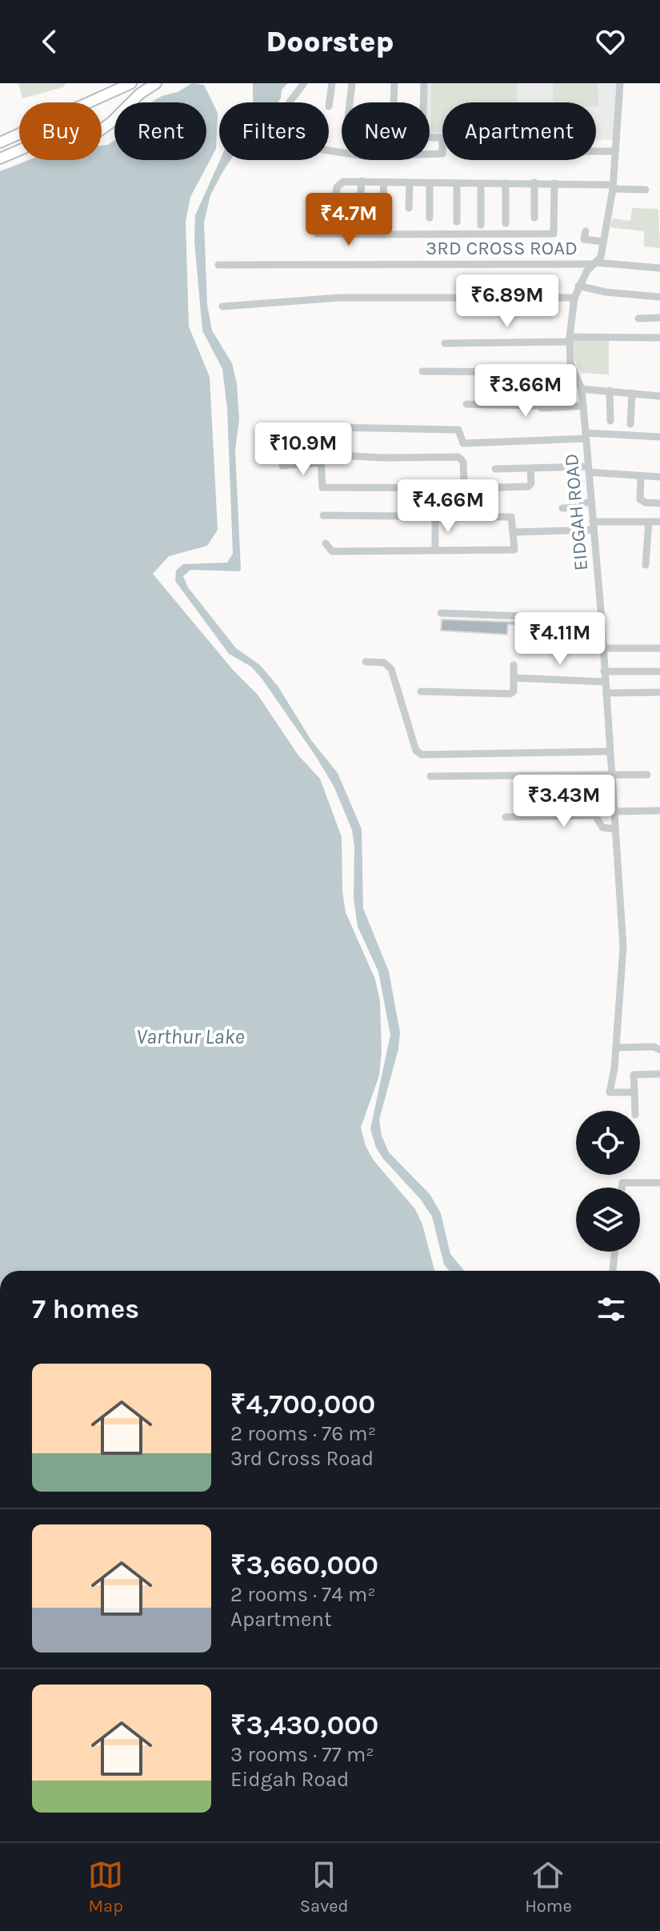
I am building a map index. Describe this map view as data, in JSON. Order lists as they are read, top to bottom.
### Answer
{
  "streets": {
    "street": ["3RD CROSS ROAD", "EIDGAH ROAD"]
  },
  "crossings": [
    ["3RD CROSS ROAD", "EIDGAH ROAD"]
  ],
  "water": ["Varthur Lake"],
  "page": {
    "header": "Doorstep",
    "chip": [
      "Buy",
      "Rent",
      "Filters",
      "New",
      "Apartment"
    ],
    "price": [
      "₹4.7M",
      "₹6.89M",
      "₹3.66M",
      "₹10.9M",
      "₹4.66M",
      "₹4.11M",
      "₹3.43M"
    ],
    "heading": "7 homes",
    "list": [
      {
        "name": "₹4,700,000",
        "note": "2 rooms · 76 m² · 3rd Cross Road"
      },
      {
        "name": "₹3,660,000",
        "note": "2 rooms · 74 m² · Apartment"
      },
      {
        "name": "₹3,430,000",
        "note": "3 rooms · 77 m² · Eidgah Road"
      }
    ],
    "tabs": ["Map", "Saved", "Home"]
  }
}
